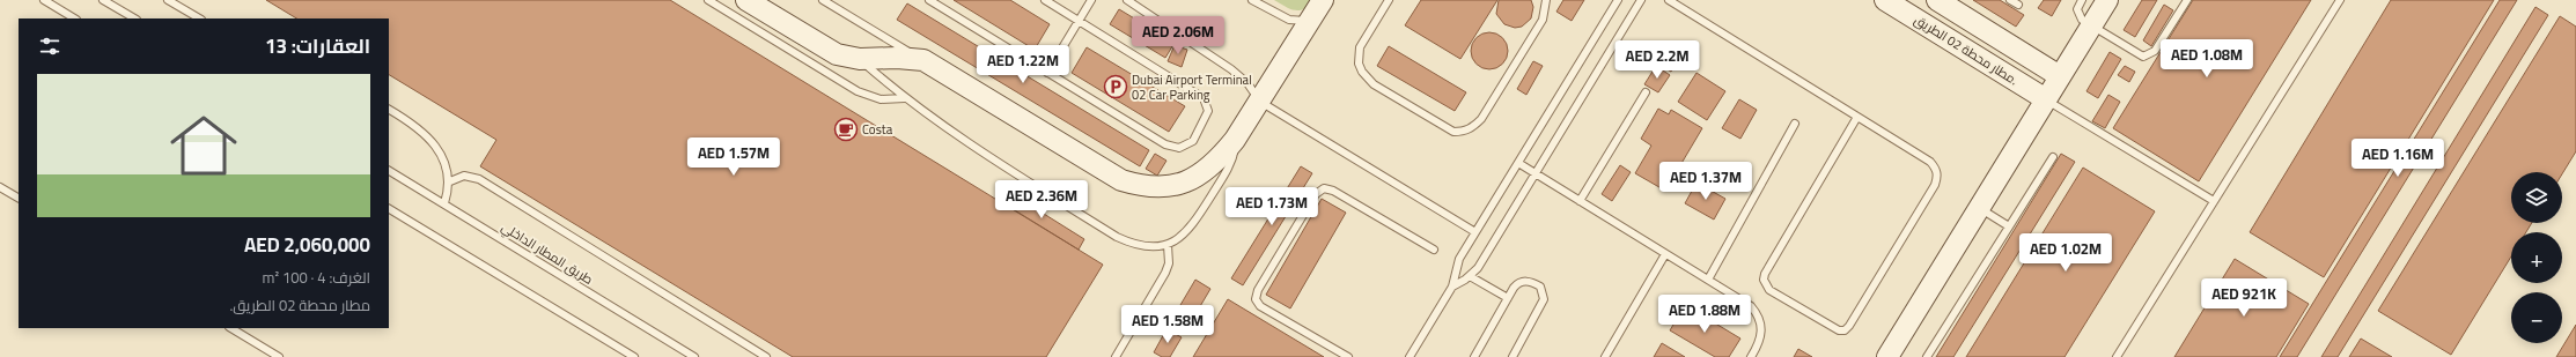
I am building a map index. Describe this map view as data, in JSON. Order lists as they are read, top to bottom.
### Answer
{
  "streets": {
    "street": ["مطار محطة 02 الطريق."],
    "lane": ["طريق المطار الداخلي"]
  },
  "places": {
    "parking": ["Dubai Airport Terminal 02 Car Parking"],
    "cafe": ["Costa"]
  },
  "page": {
    "price": [
      "AED 2.06M",
      "AED 1.08M",
      "AED 2.2M",
      "AED 1.22M",
      "AED 1.57M",
      "AED 1.16M",
      "AED 1.37M",
      "AED 2.36M",
      "AED 1.73M",
      "AED 1.02M",
      "AED 921K",
      "AED 1.88M",
      "AED 1.58M"
    ],
    "heading": "العقارات: 13",
    "list": [
      {
        "name": "AED 2,060,000",
        "note": "الغرف: 4 · 100 m² · مطار محطة 02 الطريق."
      }
    ],
    "map_buttons": ["+", "−"]
  }
}
